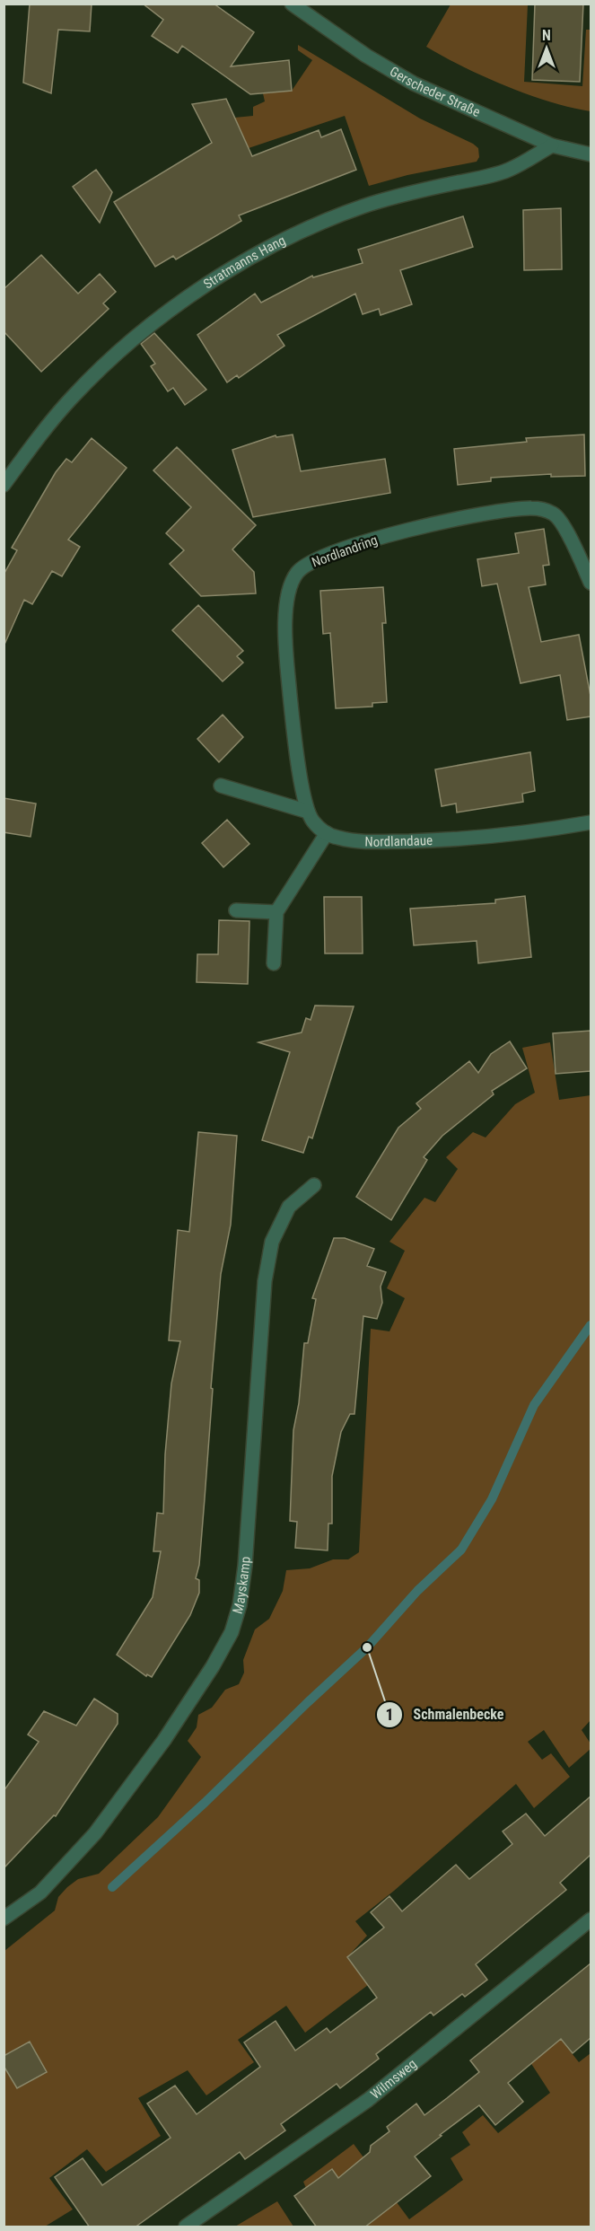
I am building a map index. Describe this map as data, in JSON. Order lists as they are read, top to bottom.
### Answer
{
  "streets": {
    "street": [
      "Gerscheder Straße",
      "Stratmanns Hang",
      "Nordlandring",
      "Nordlandaue",
      "Mayskamp",
      "Wilmsweg"
    ]
  },
  "crossings": [
    ["Gerscheder Straße", "Stratmanns Hang"]
  ],
  "places": ["Schmalenbecke"],
  "north": "top"
}
